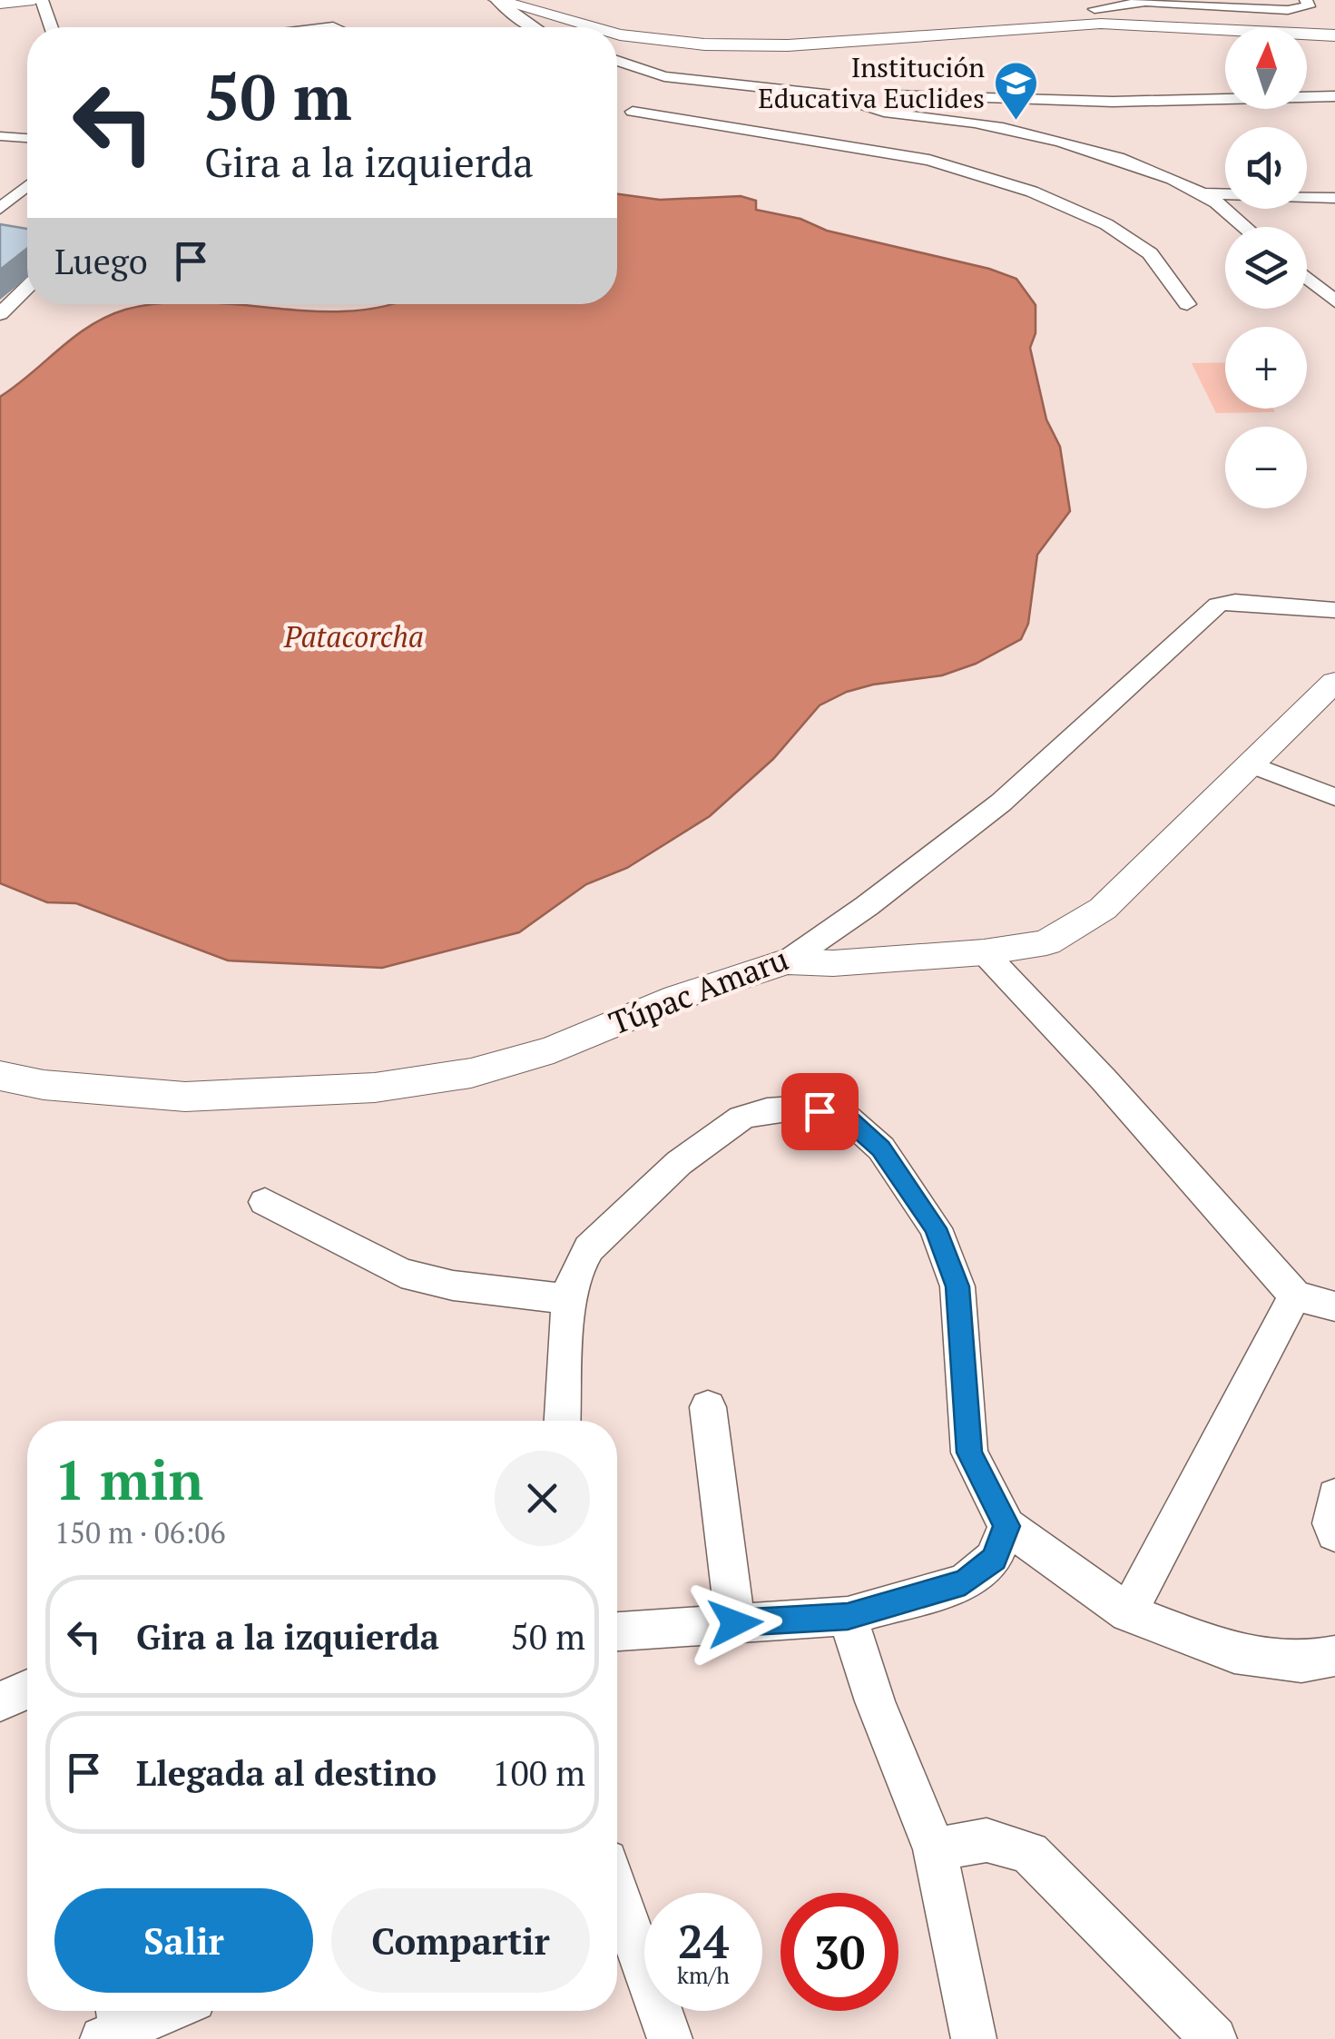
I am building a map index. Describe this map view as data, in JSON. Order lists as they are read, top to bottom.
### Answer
{
  "streets": {
    "street": ["Túpac Amaru"]
  },
  "water": ["Patacorcha"],
  "places": {
    "school or university": ["Institución Educativa Euclides"]
  },
  "north": "top",
  "page": {
    "map_buttons": ["+", "−"],
    "turn": ["50 m", "Gira a la izquierda"],
    "then": "Luego",
    "heading": ["1 min", "150 m · 06:06"],
    "list": [
      {
        "name": "Gira a la izquierda",
        "value": "50 m"
      },
      {
        "name": "Llegada al destino",
        "value": "100 m"
      }
    ],
    "buttons": ["Salir", "Compartir"],
    "speed": "24 km/h",
    "limit": "30"
  }
}
